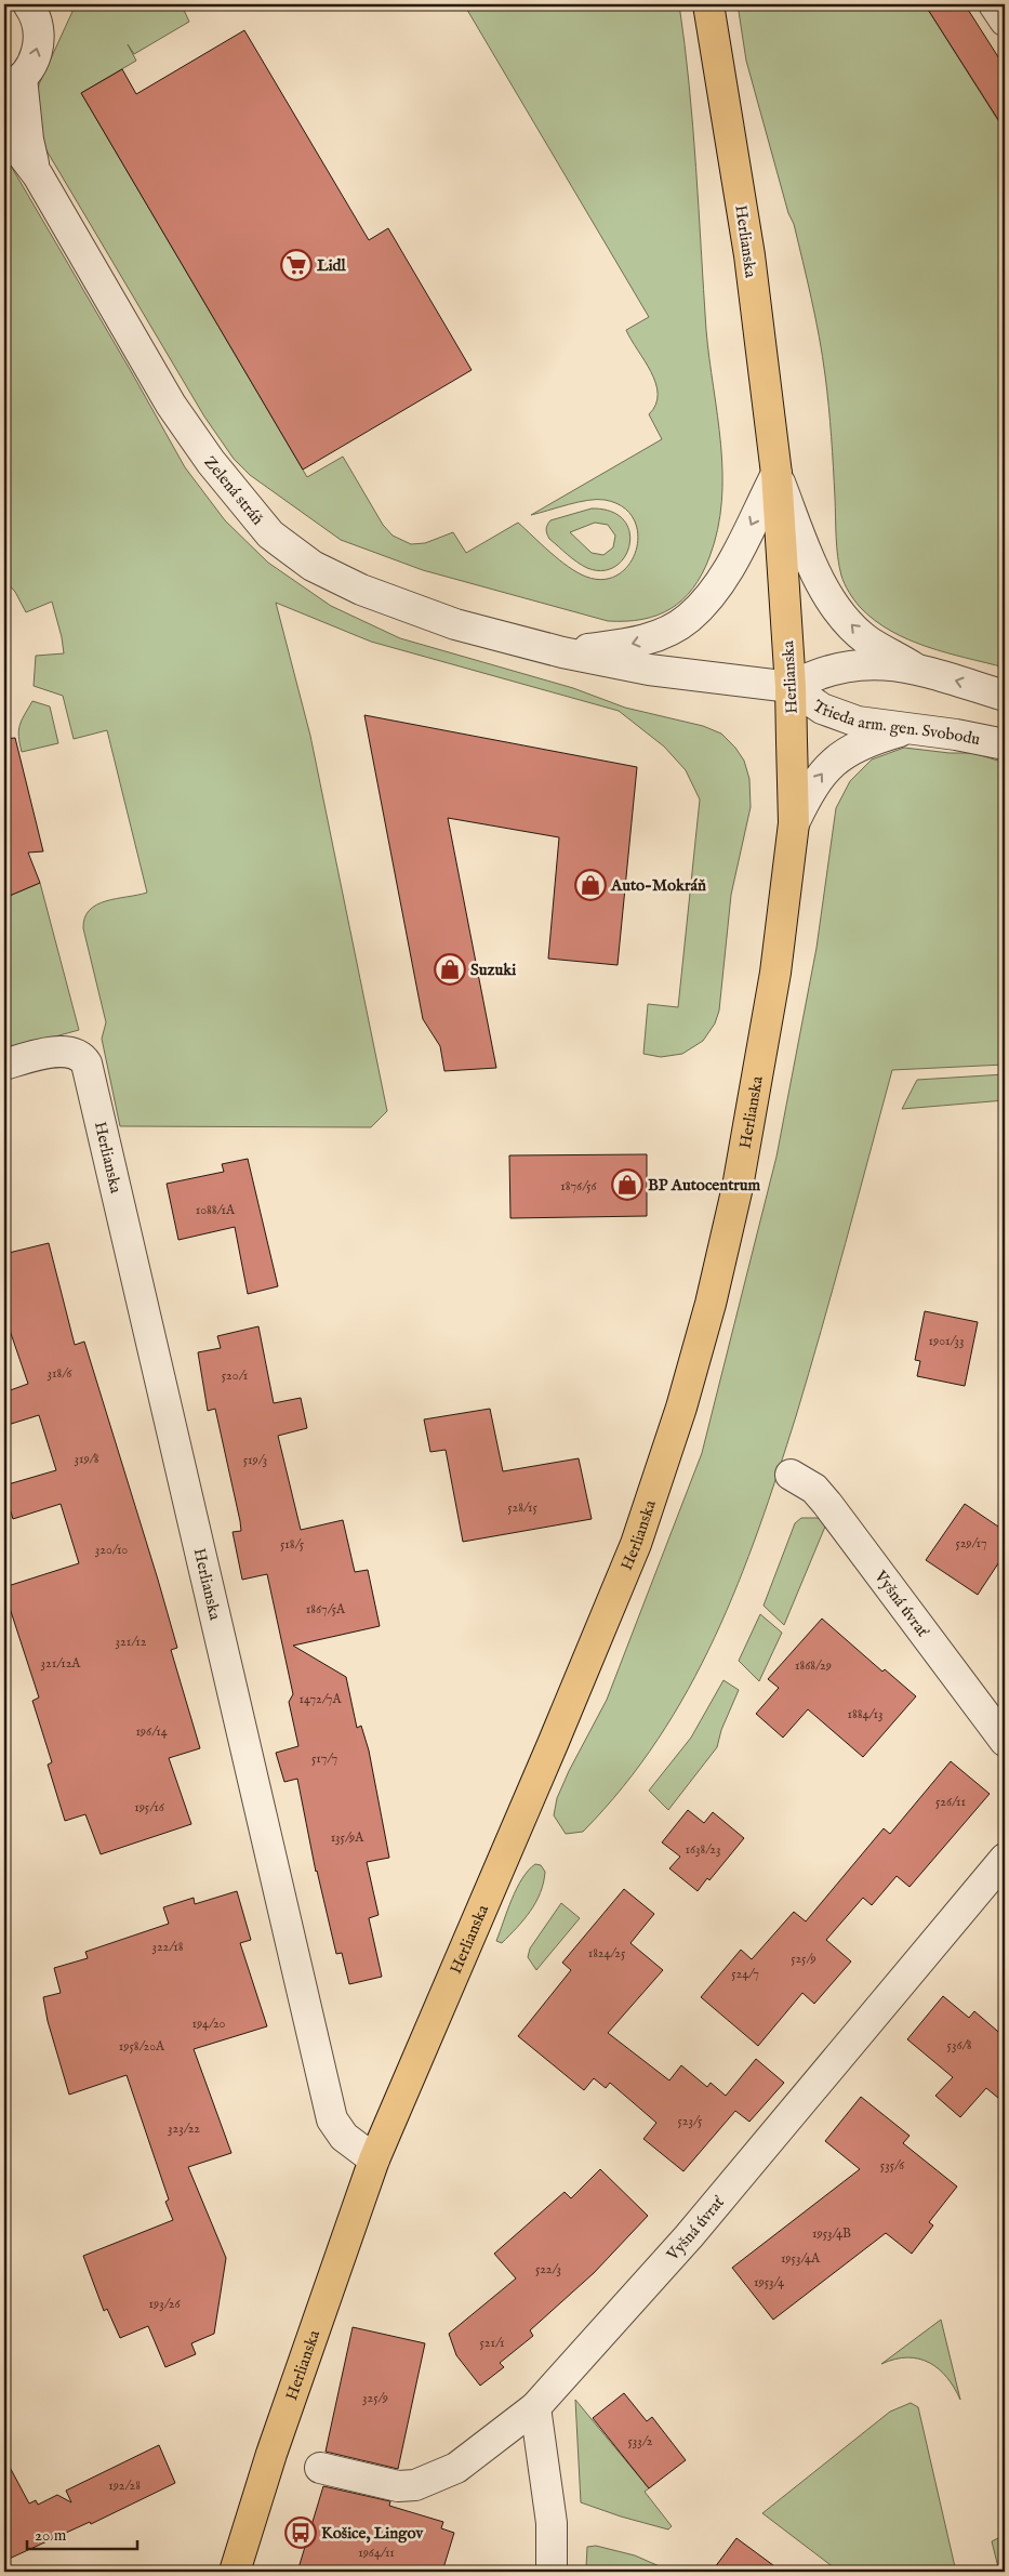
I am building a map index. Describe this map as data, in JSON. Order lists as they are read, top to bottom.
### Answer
{
  "streets": {
    "main road": ["Herlianska"],
    "street": ["Zelená stráň", "Trieda arm. gen. Svobodu", "Vyšná úvrať"]
  },
  "crossings": [
    ["Herlianska", "Zelená stráň"],
    ["Herlianska", "Trieda arm. gen. Svobodu"],
    ["Zelená stráň", "Trieda arm. gen. Svobodu"]
  ],
  "places": {
    "supermarket": ["Lidl"],
    "shop": ["Auto-Mokráň", "Suzuki", "BP Autocentrum"],
    "bus stop": ["Košice, Lingov"]
  },
  "house_numbers": [
    "1876/56",
    "1088/1A",
    "1901/33",
    "318/6",
    "520/1",
    "319/8",
    "519/3",
    "528/15",
    "529/17",
    "518/5",
    "320/10",
    "1867/5A",
    "321/12",
    "321/12A",
    "1868/29",
    "1472/7A",
    "1884/13",
    "196/14",
    "517/7",
    "526/11",
    "195/16",
    "135/9A",
    "1638/23",
    "322/18",
    "1824/25",
    "525/9",
    "524/7",
    "194/20",
    "536/8",
    "1958/20A",
    "523/5",
    "323/22",
    "535/6",
    "1953/4B",
    "1953/4A",
    "522/3",
    "1953/4",
    "193/26",
    "521/1",
    "325/9",
    "533/2",
    "192/28",
    "1964/11"
  ],
  "scale_bar": "20 m"
}
